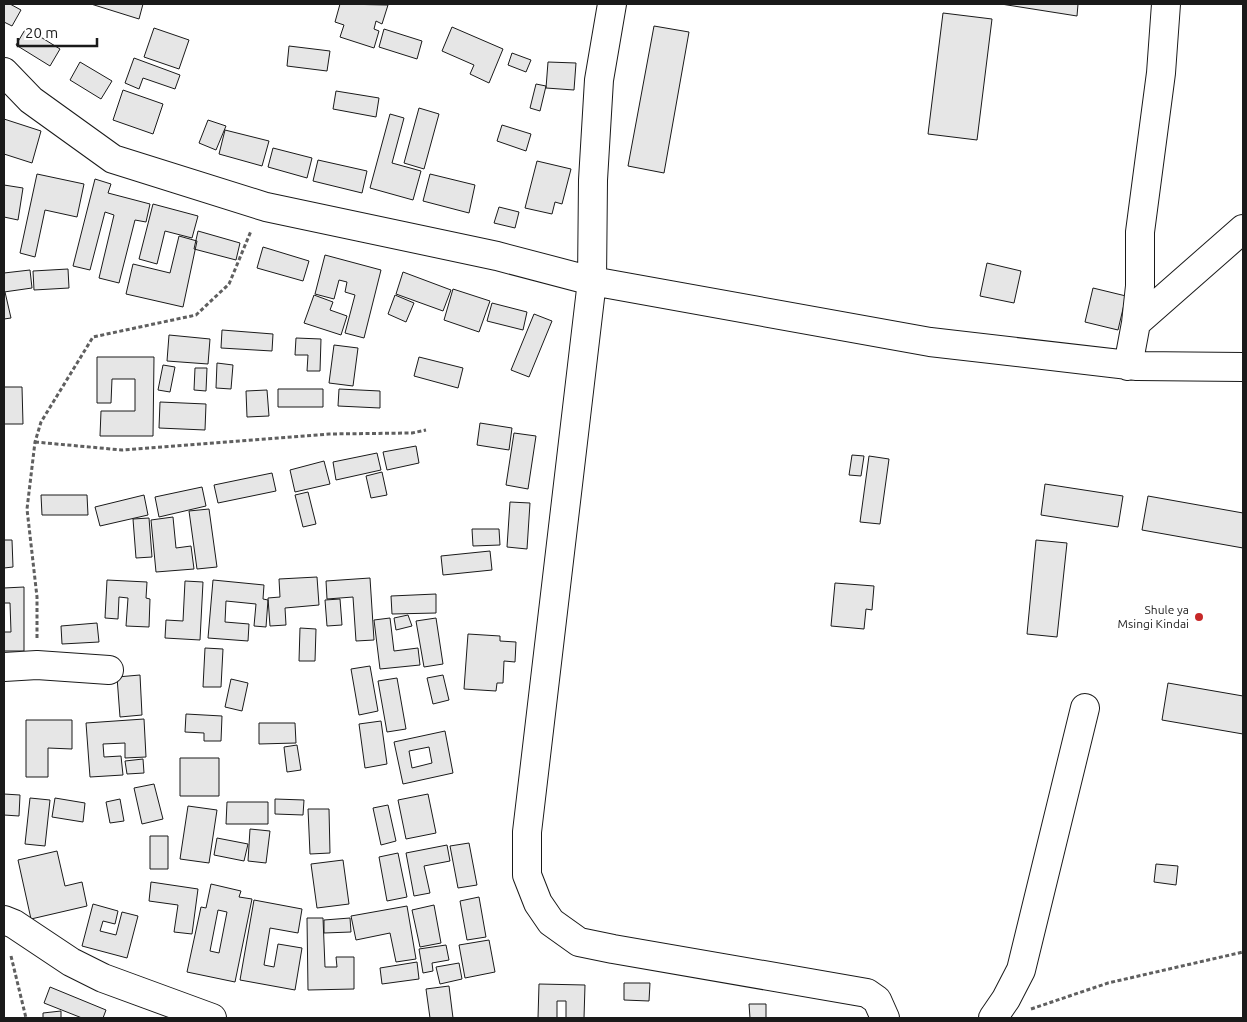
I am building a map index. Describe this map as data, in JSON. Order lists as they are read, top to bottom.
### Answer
{
  "places": ["Shule ya Msingi Kindai"],
  "scale_bar": "20 m"
}
